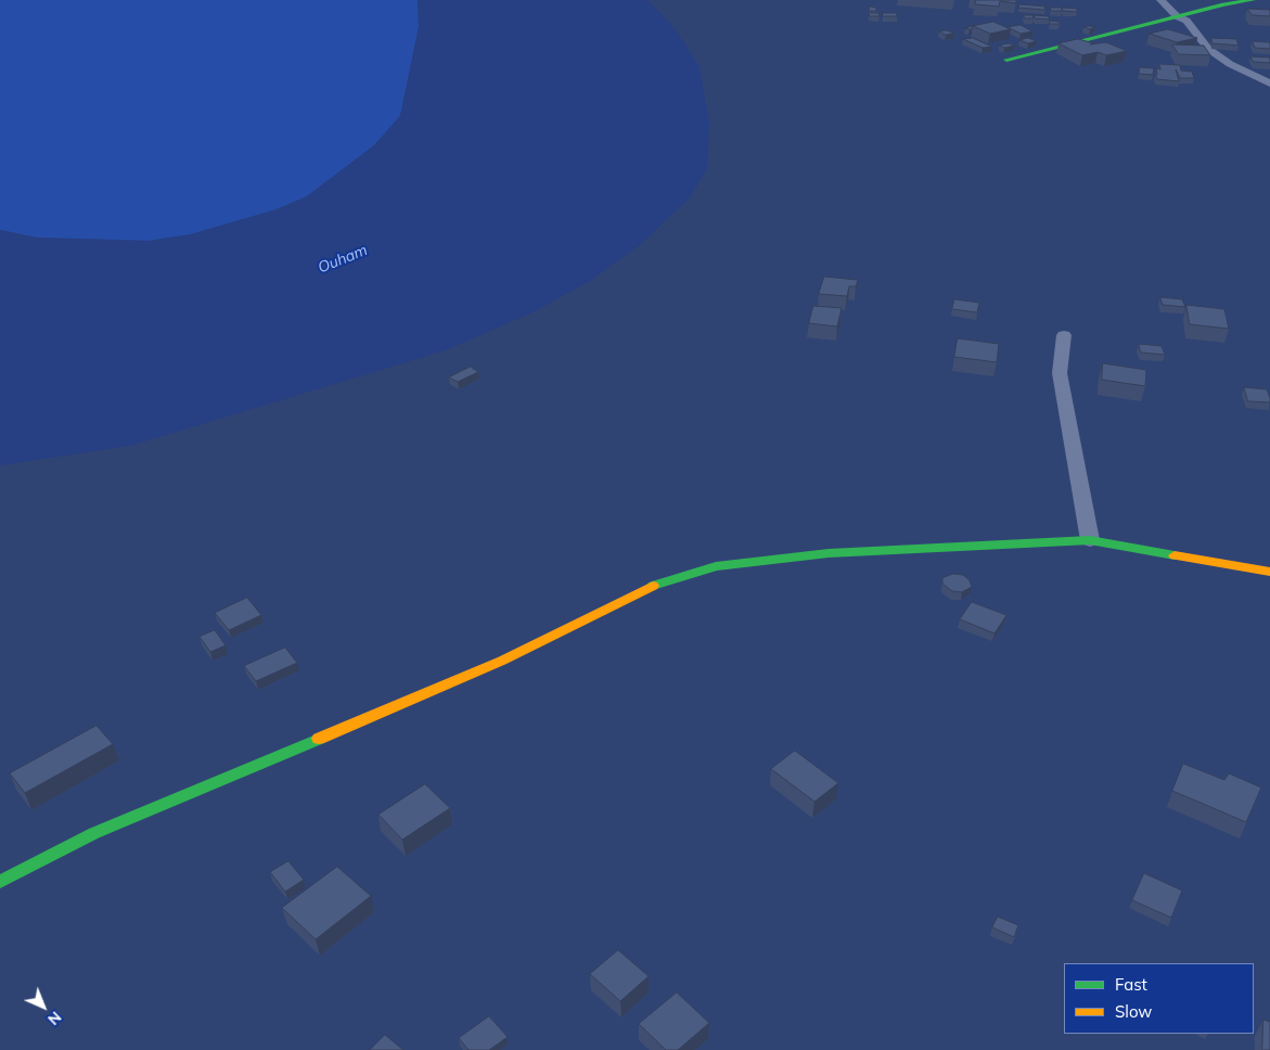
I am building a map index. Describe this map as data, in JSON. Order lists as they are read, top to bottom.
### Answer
{
  "water": ["Ouham"],
  "legend": ["Fast", "Slow"],
  "north": "bottom right"
}
